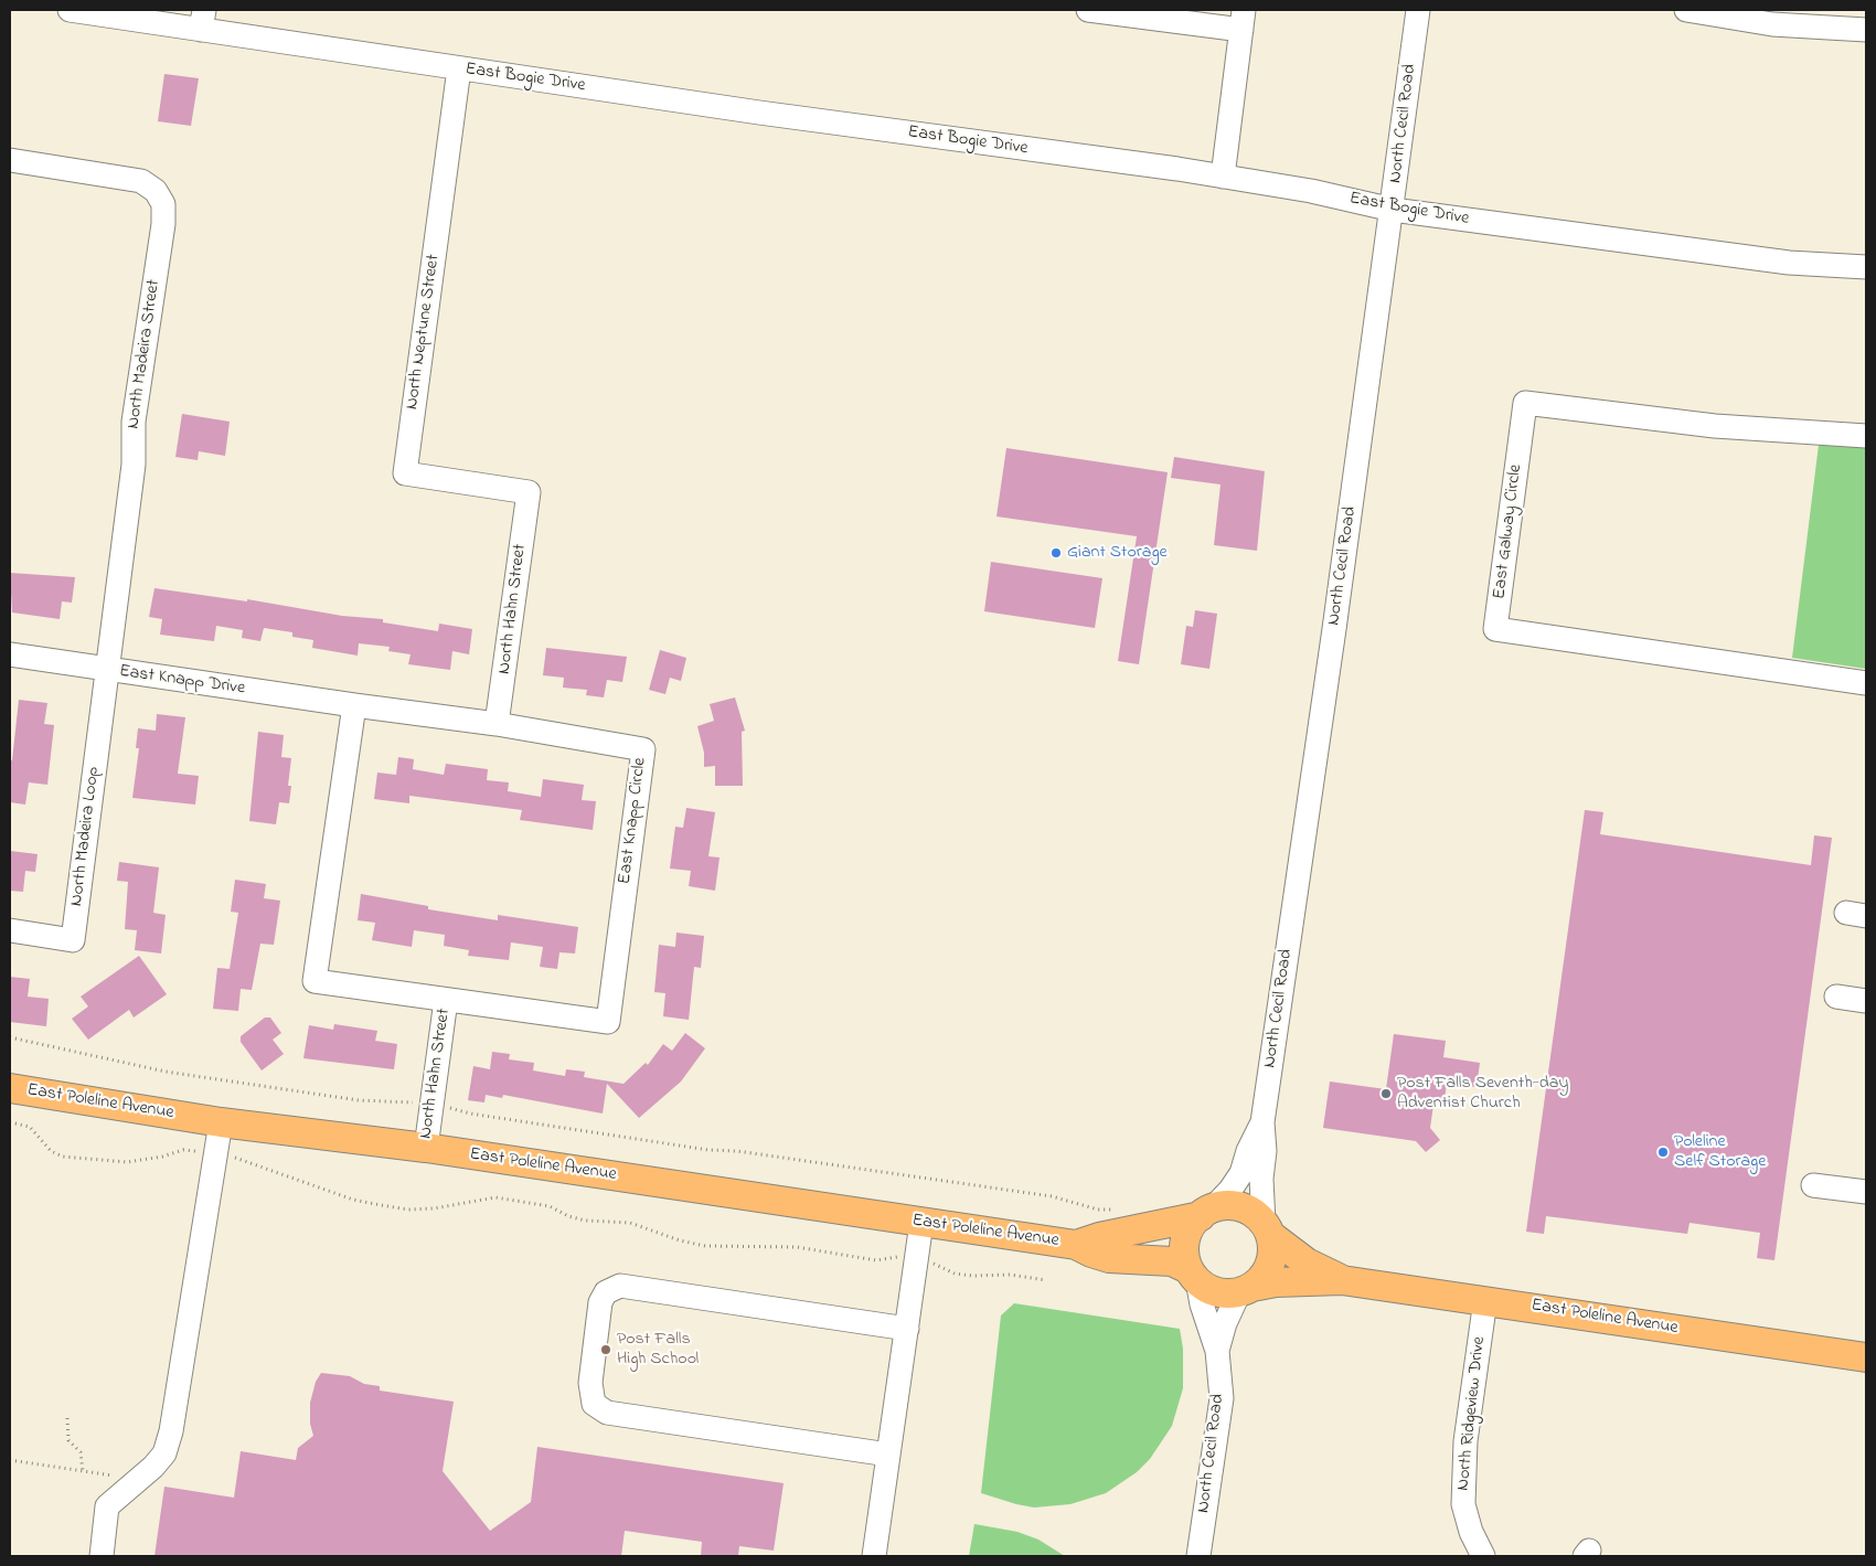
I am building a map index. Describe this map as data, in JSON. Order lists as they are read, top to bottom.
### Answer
{
  "streets": {
    "main road": ["East Poleline Avenue"],
    "street": [
      "East Bogie Drive",
      "North Cecil Road",
      "North Neptune Street",
      "North Madeira Street",
      "East Galway Circle",
      "North Hahn Street",
      "East Knapp Drive",
      "East Knapp Circle",
      "North Madeira Loop",
      "North Ridgeview Drive"
    ]
  },
  "crossings": [
    ["East Bogie Drive", "North Cecil Road"],
    ["East Bogie Drive", "North Neptune Street"],
    ["North Cecil Road", "East Poleline Avenue"],
    ["North Neptune Street", "North Hahn Street"],
    ["North Madeira Street", "East Knapp Drive"],
    ["North Madeira Street", "North Madeira Loop"],
    ["North Hahn Street", "East Knapp Circle"],
    ["North Hahn Street", "East Poleline Avenue"],
    ["East Knapp Drive", "East Knapp Circle"],
    ["East Knapp Drive", "North Madeira Loop"],
    ["East Poleline Avenue", "North Ridgeview Drive"]
  ],
  "places": [
    "Giant Storage",
    "Post Falls Seventh-day Adventist Church",
    "Poleline Self Storage",
    "Post Falls High School"
  ]
}
